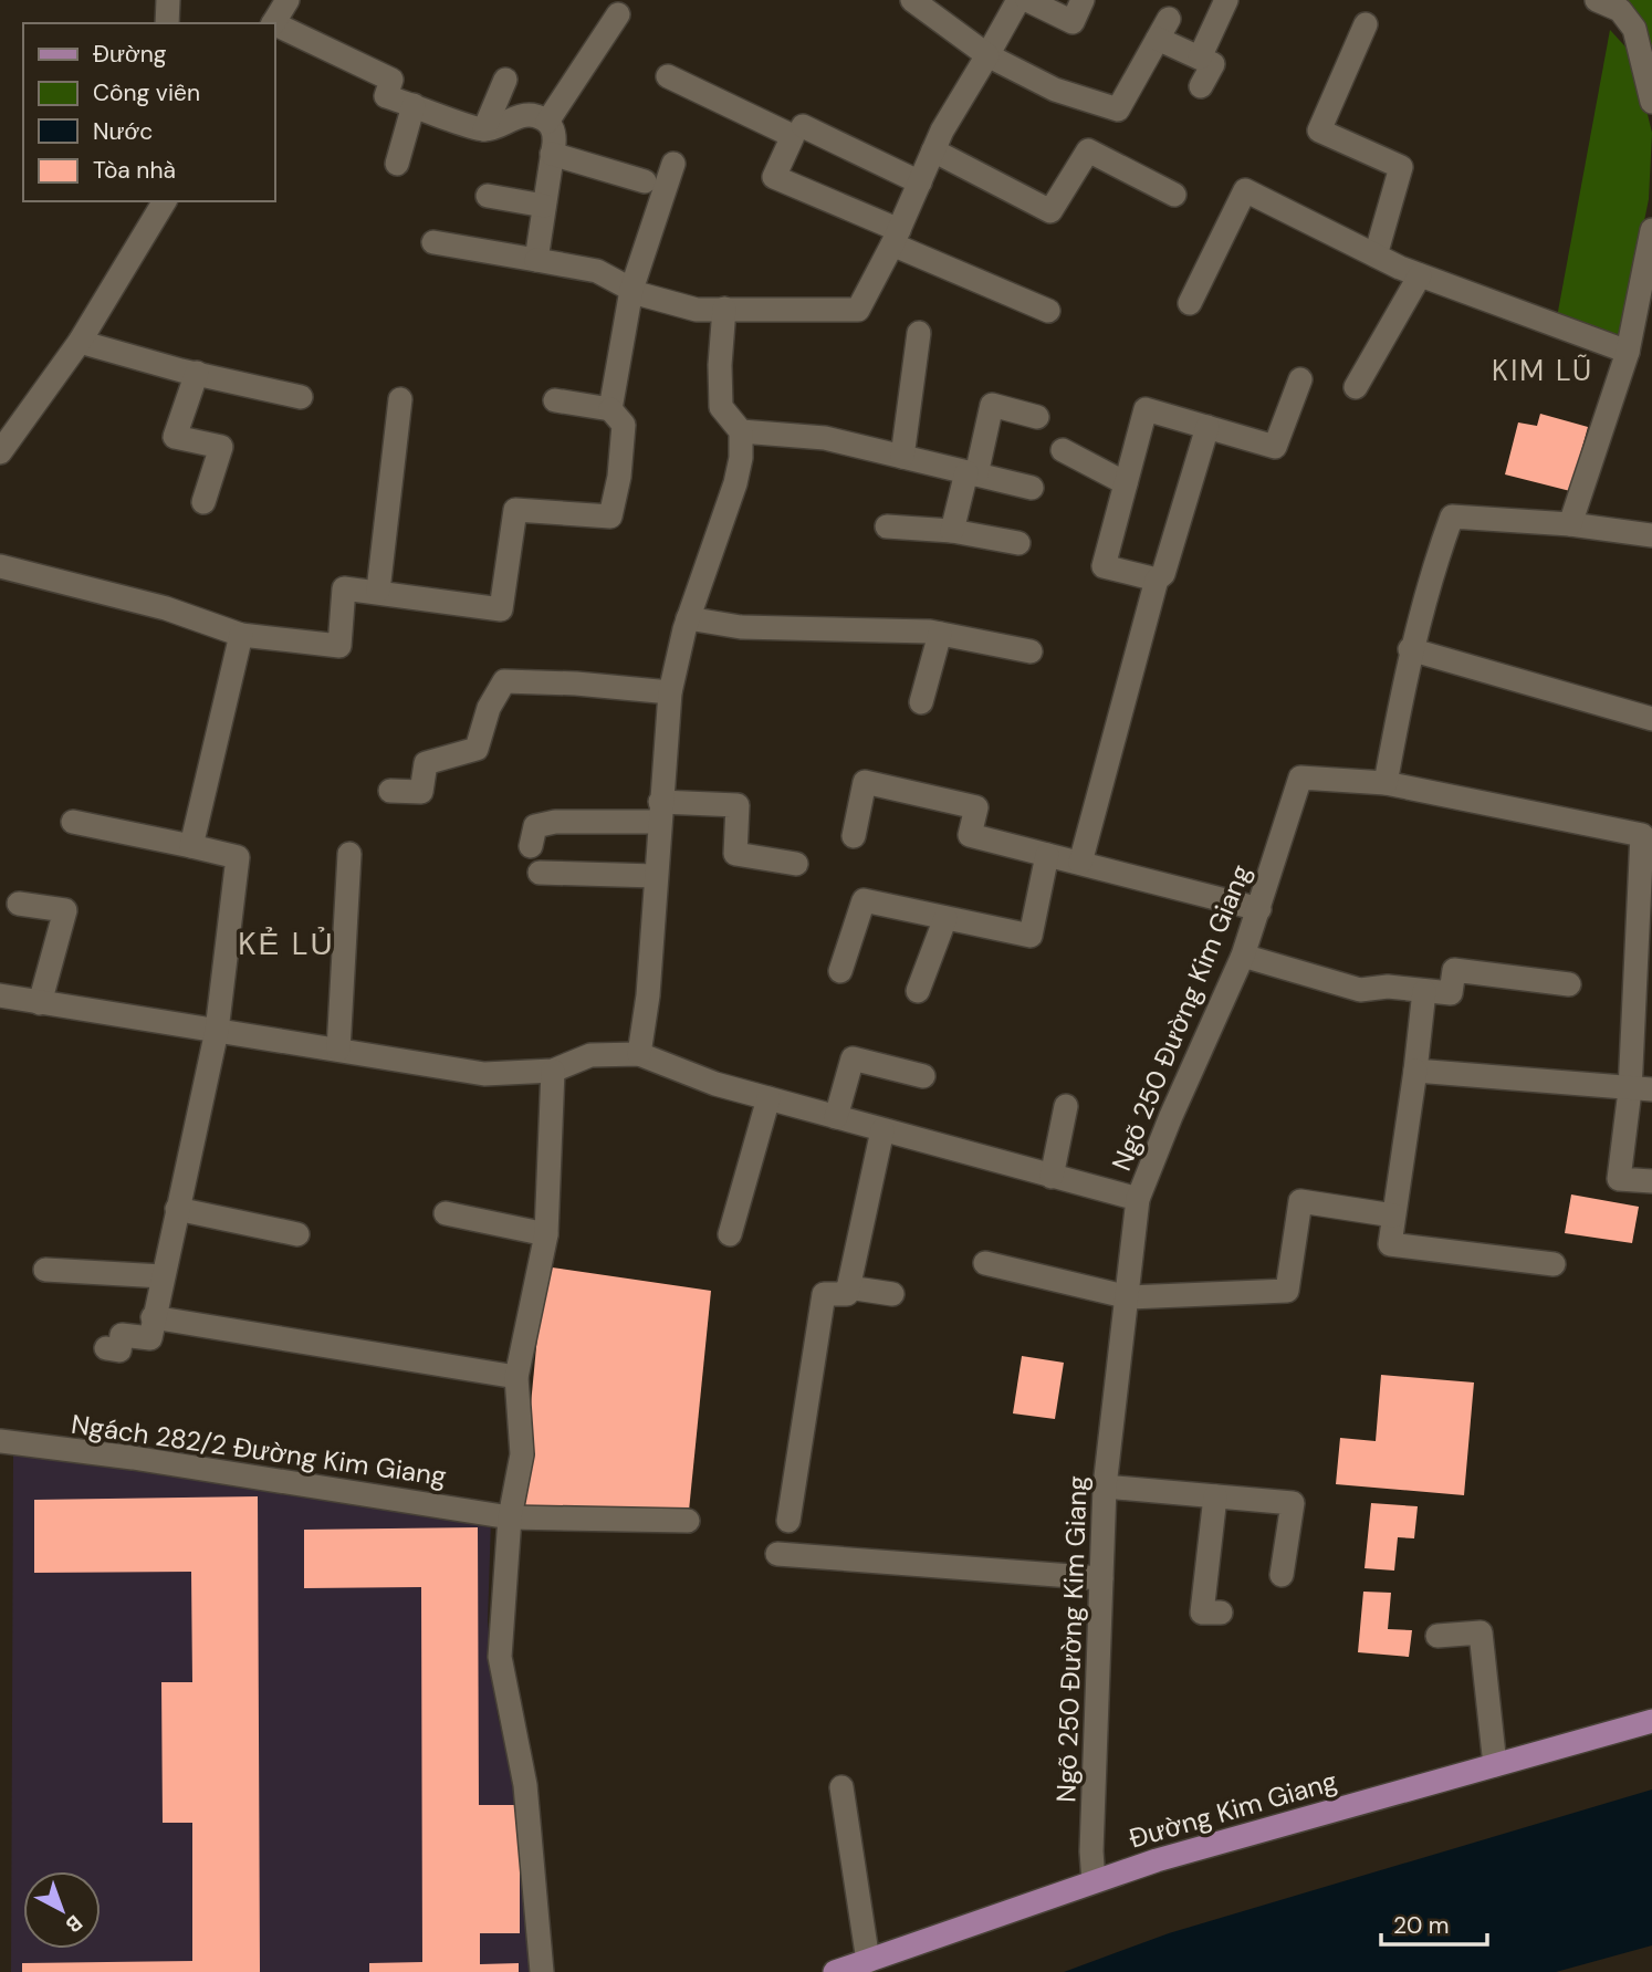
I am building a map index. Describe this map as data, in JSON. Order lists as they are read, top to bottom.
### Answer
{
  "streets": {
    "main road": ["Đường Kim Giang"],
    "street": ["Ngõ 250 Đường Kim Giang", "Ngách 282/2 Đường Kim Giang"]
  },
  "crossings": [
    ["Ngõ 250 Đường Kim Giang", "Đường Kim Giang"]
  ],
  "districts": ["KIM LŨ", "KẺ LỦ"],
  "legend": [
    "Đường",
    "Công viên",
    "Nước",
    "Tòa nhà"
  ],
  "scale_bar": "20 m",
  "north": "bottom right"
}
